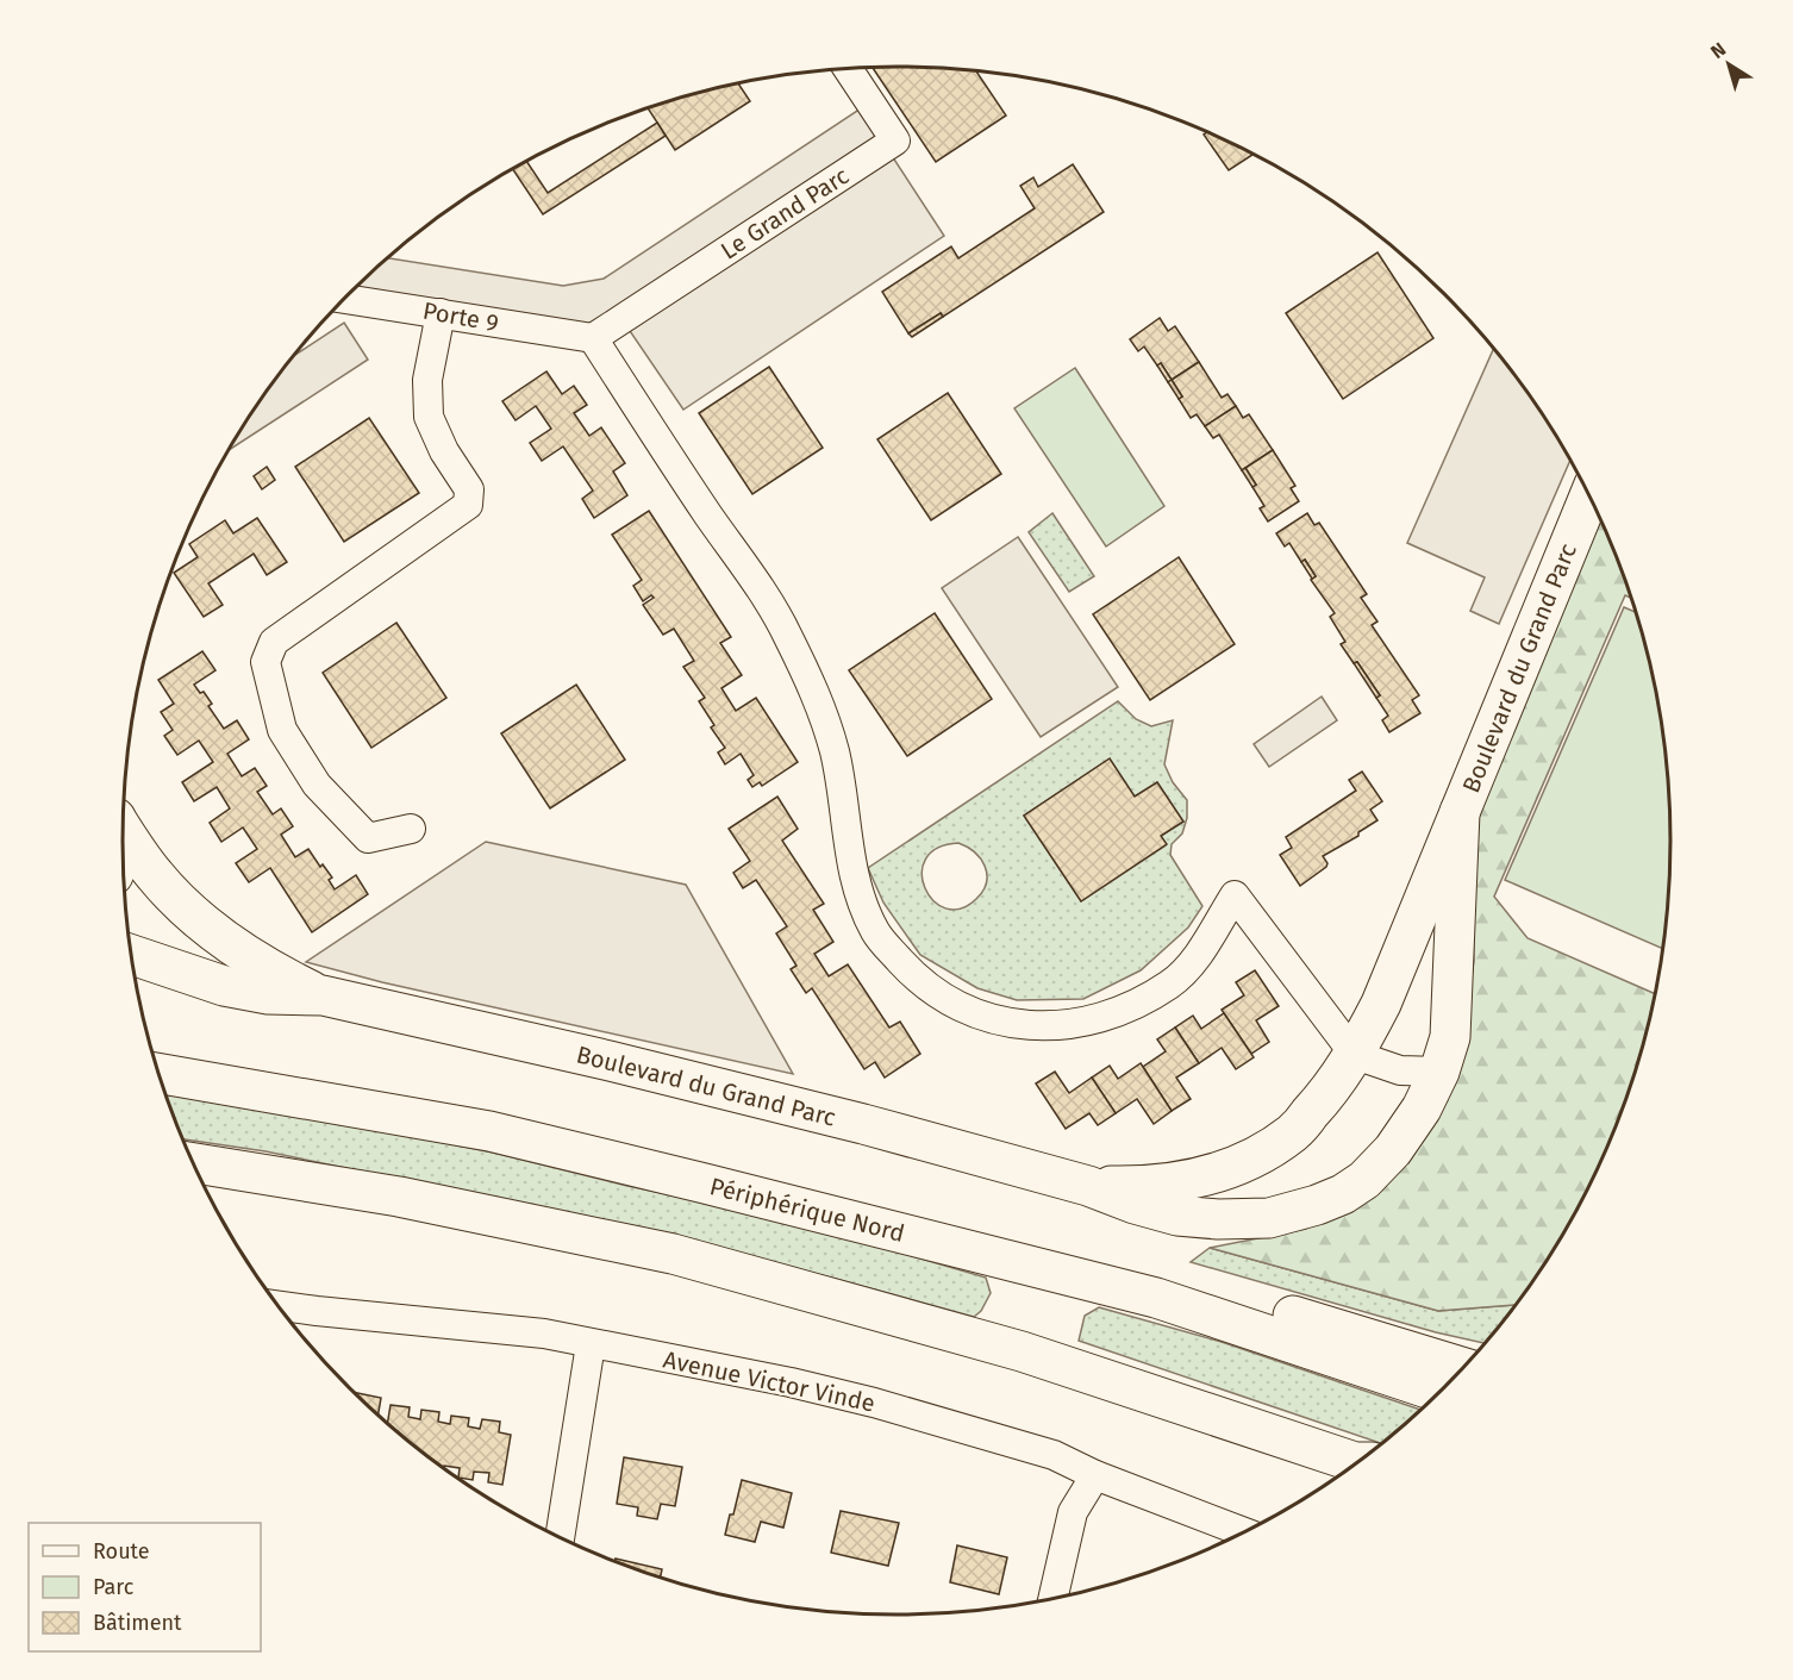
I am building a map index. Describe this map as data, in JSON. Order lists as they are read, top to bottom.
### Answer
{
  "streets": {
    "main road": ["Boulevard du Grand Parc", "Périphérique Nord"],
    "street": ["Le Grand Parc", "Porte 9", "Avenue Victor Vinde"]
  },
  "crossings": [
    ["Le Grand Parc", "Porte 9"]
  ],
  "legend": ["Route", "Parc", "Bâtiment"],
  "north": "top left"
}
